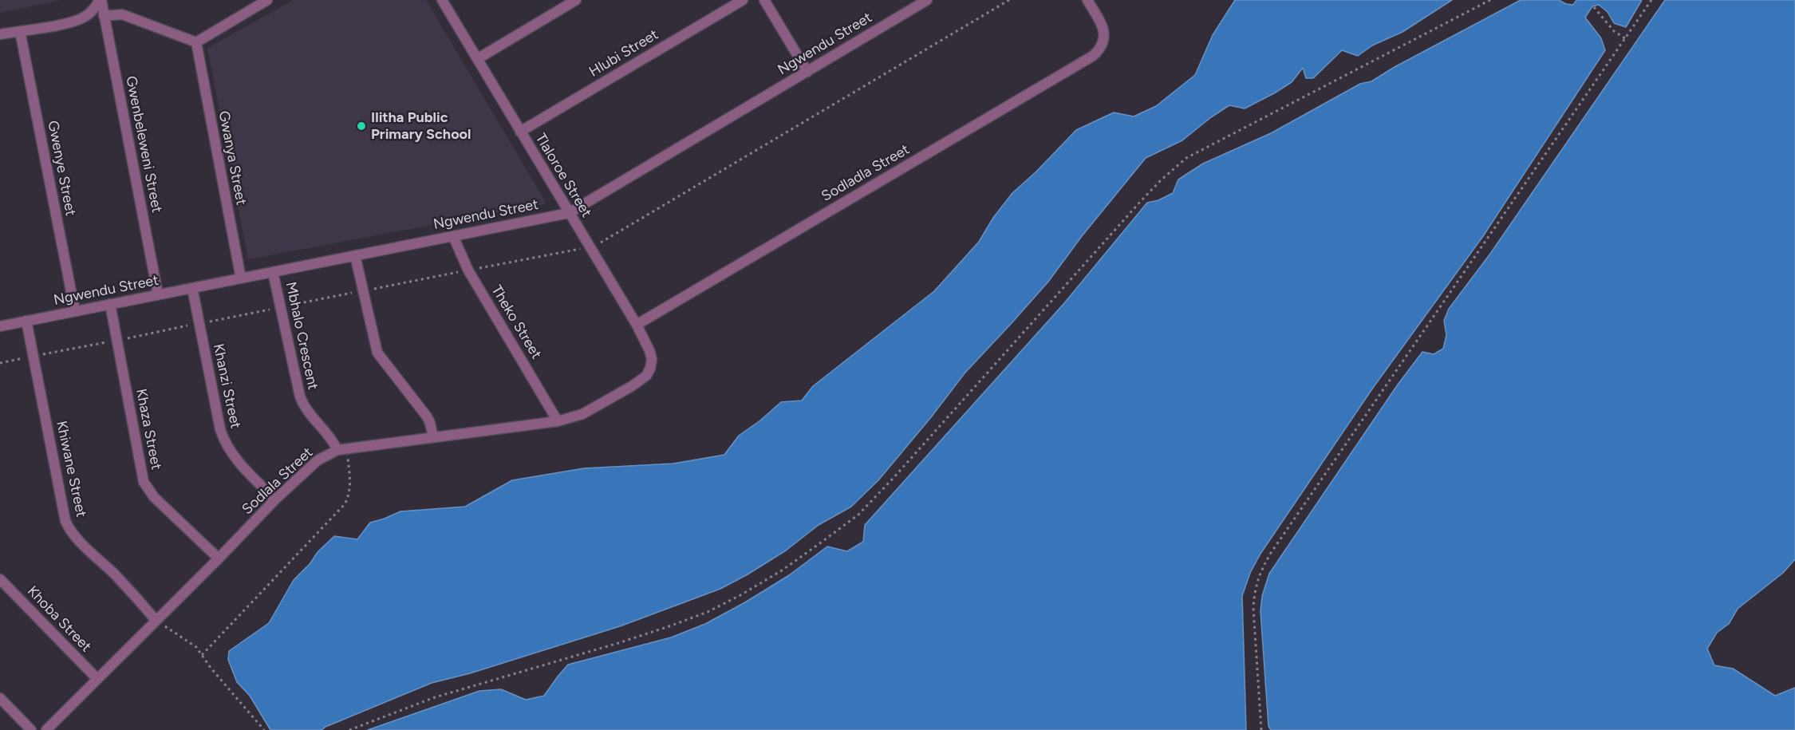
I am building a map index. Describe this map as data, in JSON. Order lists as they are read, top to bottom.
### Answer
{
  "streets": {
    "street": [
      "Ngwendu Street",
      "Hlubi Street",
      "Gwenbeleweni Street",
      "Gwanya Street",
      "Gwenye Street",
      "Sodladla Street",
      "Tlaloroe Street",
      "Theko Street",
      "Mbhalo Crescent",
      "Khanzi Street",
      "Khaza Street",
      "Khiwane Street",
      "Sodlala Street",
      "Khoba Street"
    ]
  },
  "crossings": [
    ["Ngwendu Street", "Gwenbeleweni Street"],
    ["Ngwendu Street", "Gwanya Street"],
    ["Ngwendu Street", "Gwenye Street"],
    ["Ngwendu Street", "Tlaloroe Street"],
    ["Ngwendu Street", "Theko Street"],
    ["Ngwendu Street", "Mbhalo Crescent"],
    ["Ngwendu Street", "Khanzi Street"],
    ["Ngwendu Street", "Khaza Street"],
    ["Ngwendu Street", "Khiwane Street"],
    ["Hlubi Street", "Tlaloroe Street"],
    ["Sodladla Street", "Tlaloroe Street"],
    ["Tlaloroe Street", "Sodlala Street"],
    ["Theko Street", "Sodlala Street"],
    ["Mbhalo Crescent", "Sodlala Street"],
    ["Khanzi Street", "Sodlala Street"],
    ["Khaza Street", "Sodlala Street"],
    ["Khiwane Street", "Sodlala Street"],
    ["Sodlala Street", "Khoba Street"]
  ],
  "places": ["Ilitha Public Primary School"]
}
